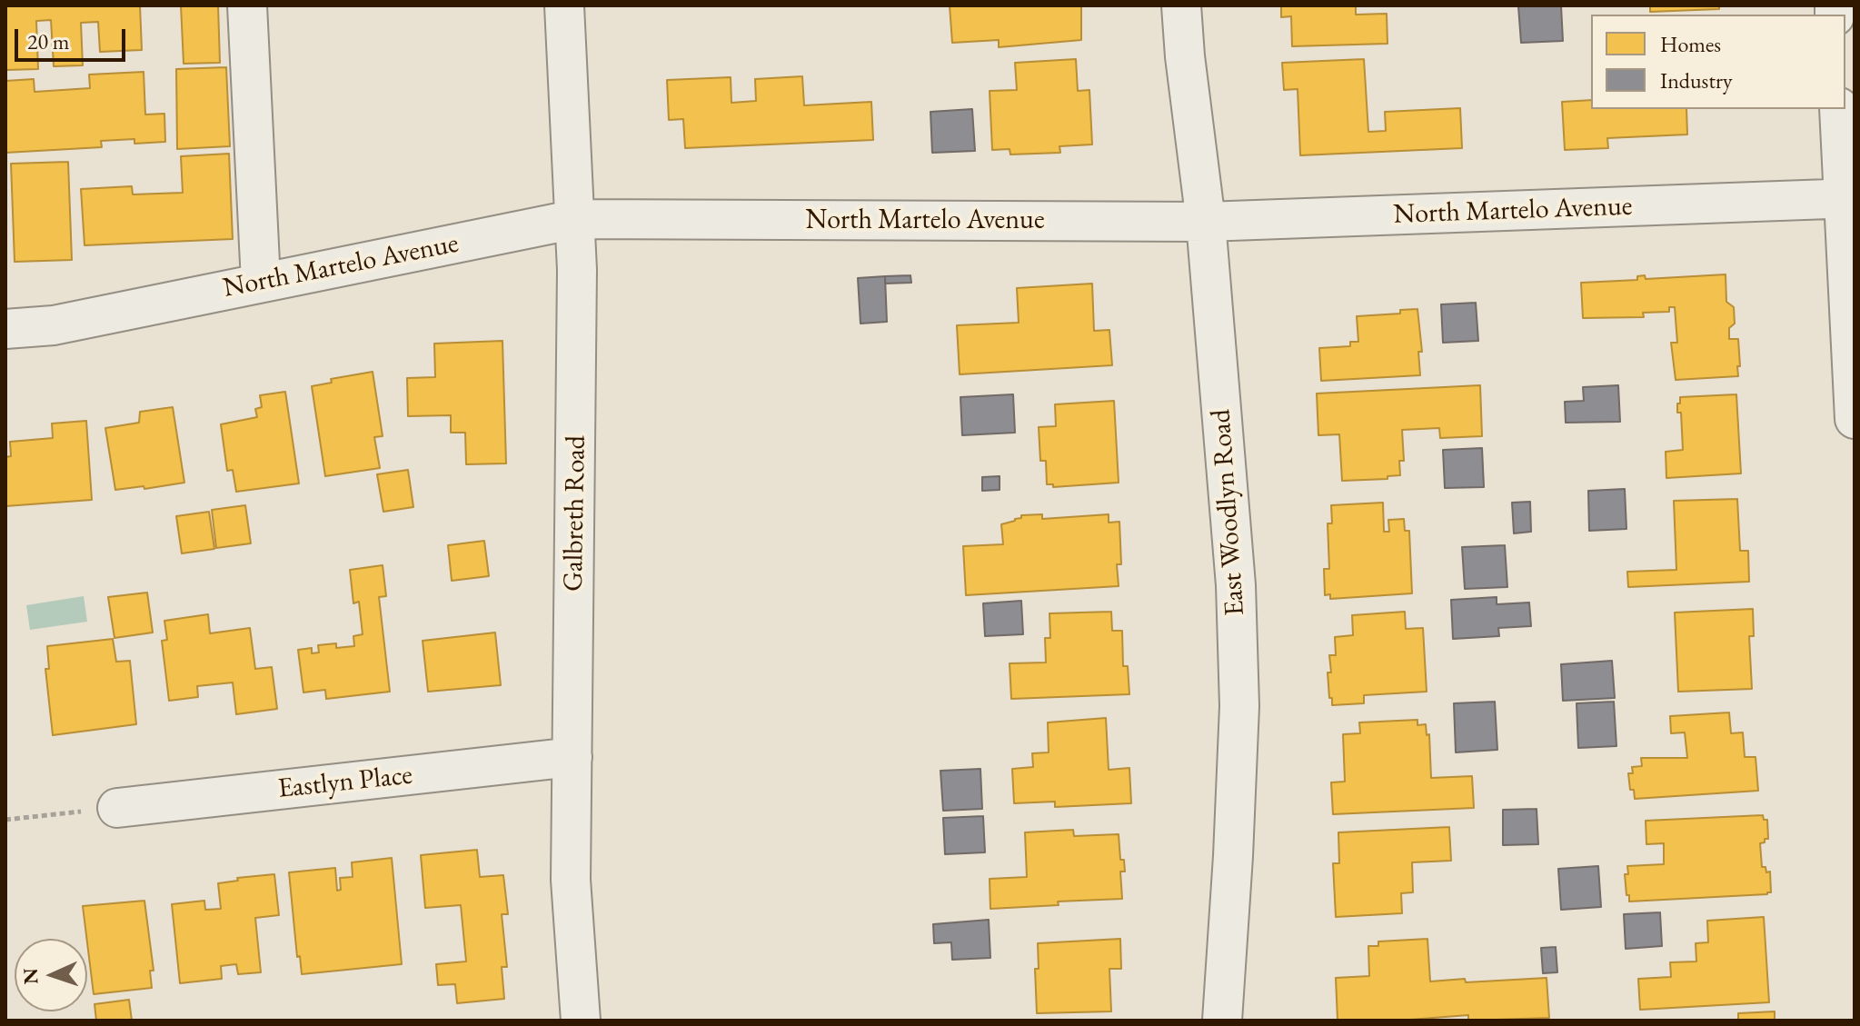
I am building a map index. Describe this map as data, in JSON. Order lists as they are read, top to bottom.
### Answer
{
  "streets": {
    "street": [
      "North Martelo Avenue",
      "East Woodlyn Road",
      "Galbreth Road",
      "Eastlyn Place"
    ]
  },
  "crossings": [
    ["North Martelo Avenue", "East Woodlyn Road"],
    ["North Martelo Avenue", "Galbreth Road"],
    ["Galbreth Road", "Eastlyn Place"]
  ],
  "legend": ["Homes", "Industry"],
  "scale_bar": "20 m",
  "north": "left"
}
